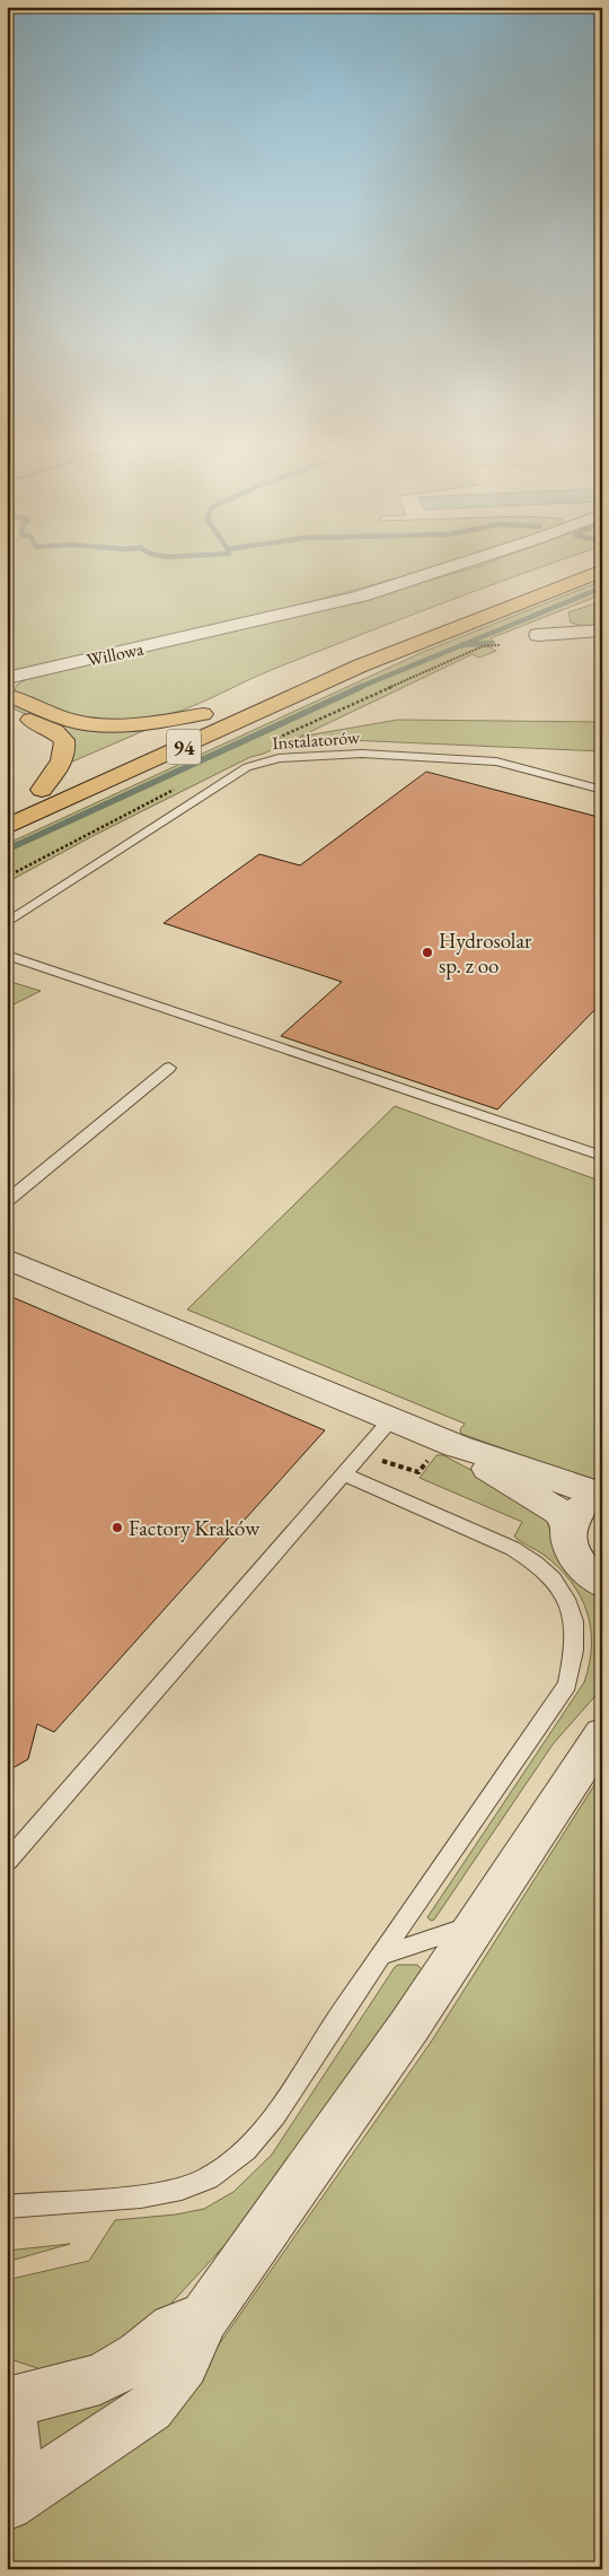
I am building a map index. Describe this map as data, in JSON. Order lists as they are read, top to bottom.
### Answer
{
  "streets": {
    "highway": ["94"],
    "street": ["Willowa"],
    "lane": ["Instalatorów"]
  },
  "places": ["Hydrosolar sp. z oo", "Factory Kraków"]
}
